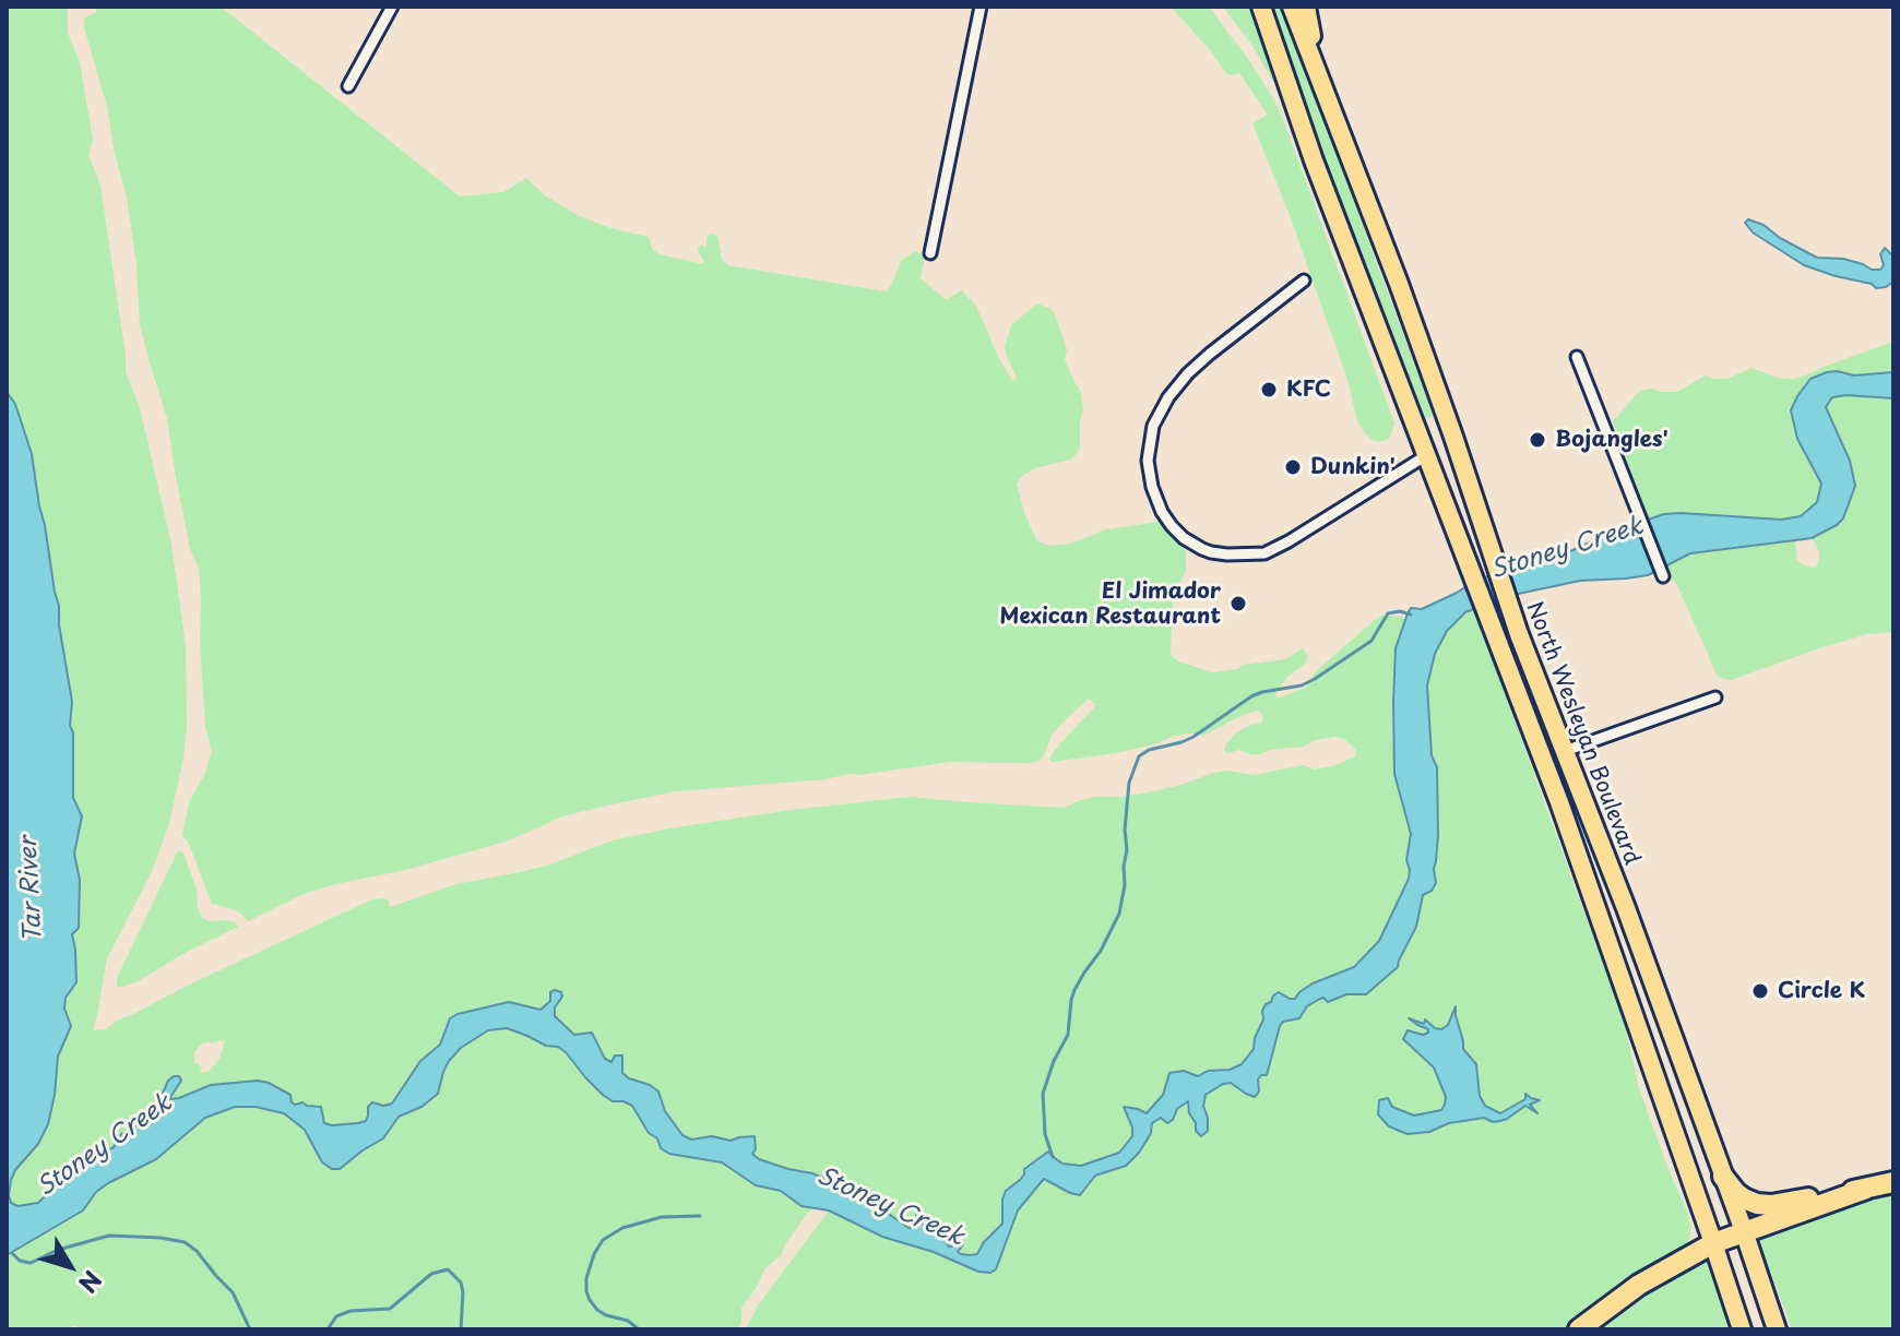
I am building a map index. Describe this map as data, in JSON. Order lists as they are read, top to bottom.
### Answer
{
  "streets": {
    "highway": ["North Wesleyan Boulevard"]
  },
  "water": ["Stoney Creek", "Tar River"],
  "places": [
    "KFC",
    "Bojangles'",
    "Dunkin'",
    "El Jimador Mexican Restaurant",
    "Circle K"
  ],
  "north": "bottom right"
}
